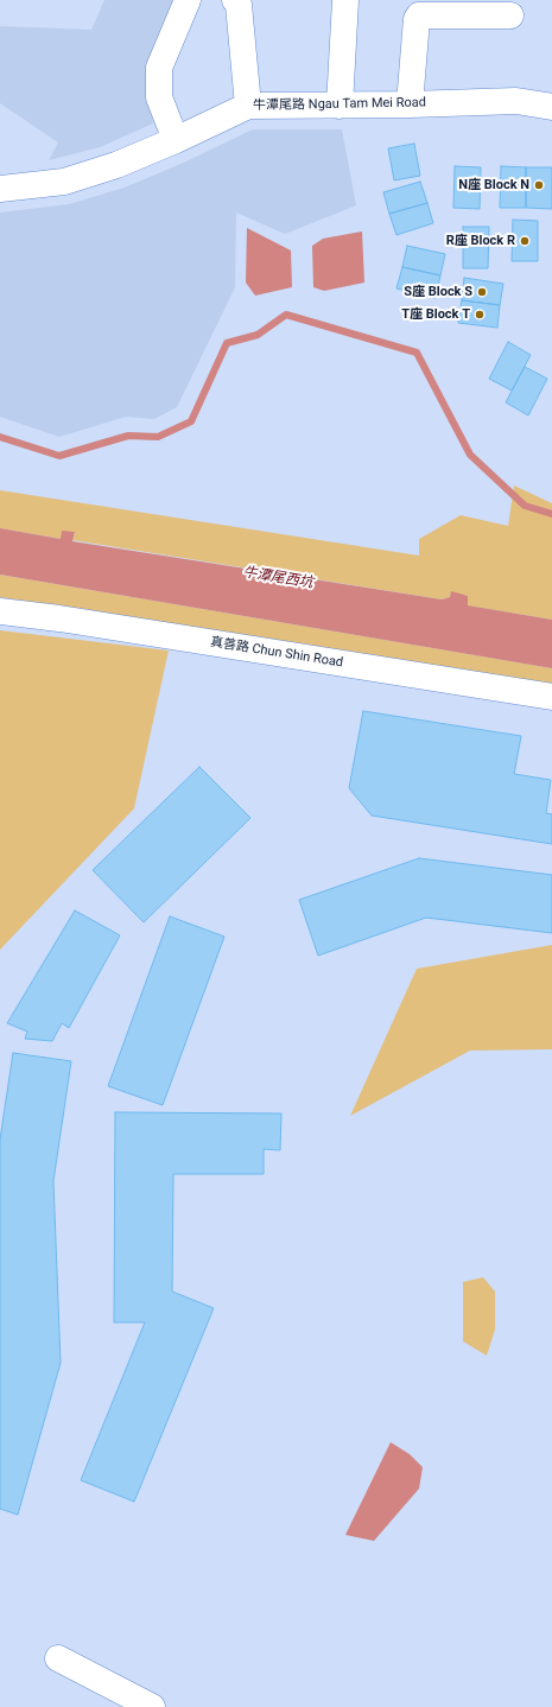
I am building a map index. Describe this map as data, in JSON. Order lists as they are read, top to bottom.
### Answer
{
  "streets": {
    "street": ["牛潭尾路 Ngau Tam Mei Road", "真善路 Chun Shin Road"]
  },
  "water": ["牛潭尾西坑"],
  "places": [
    "N座 Block N",
    "R座 Block R",
    "S座 Block S",
    "T座 Block T"
  ]
}
